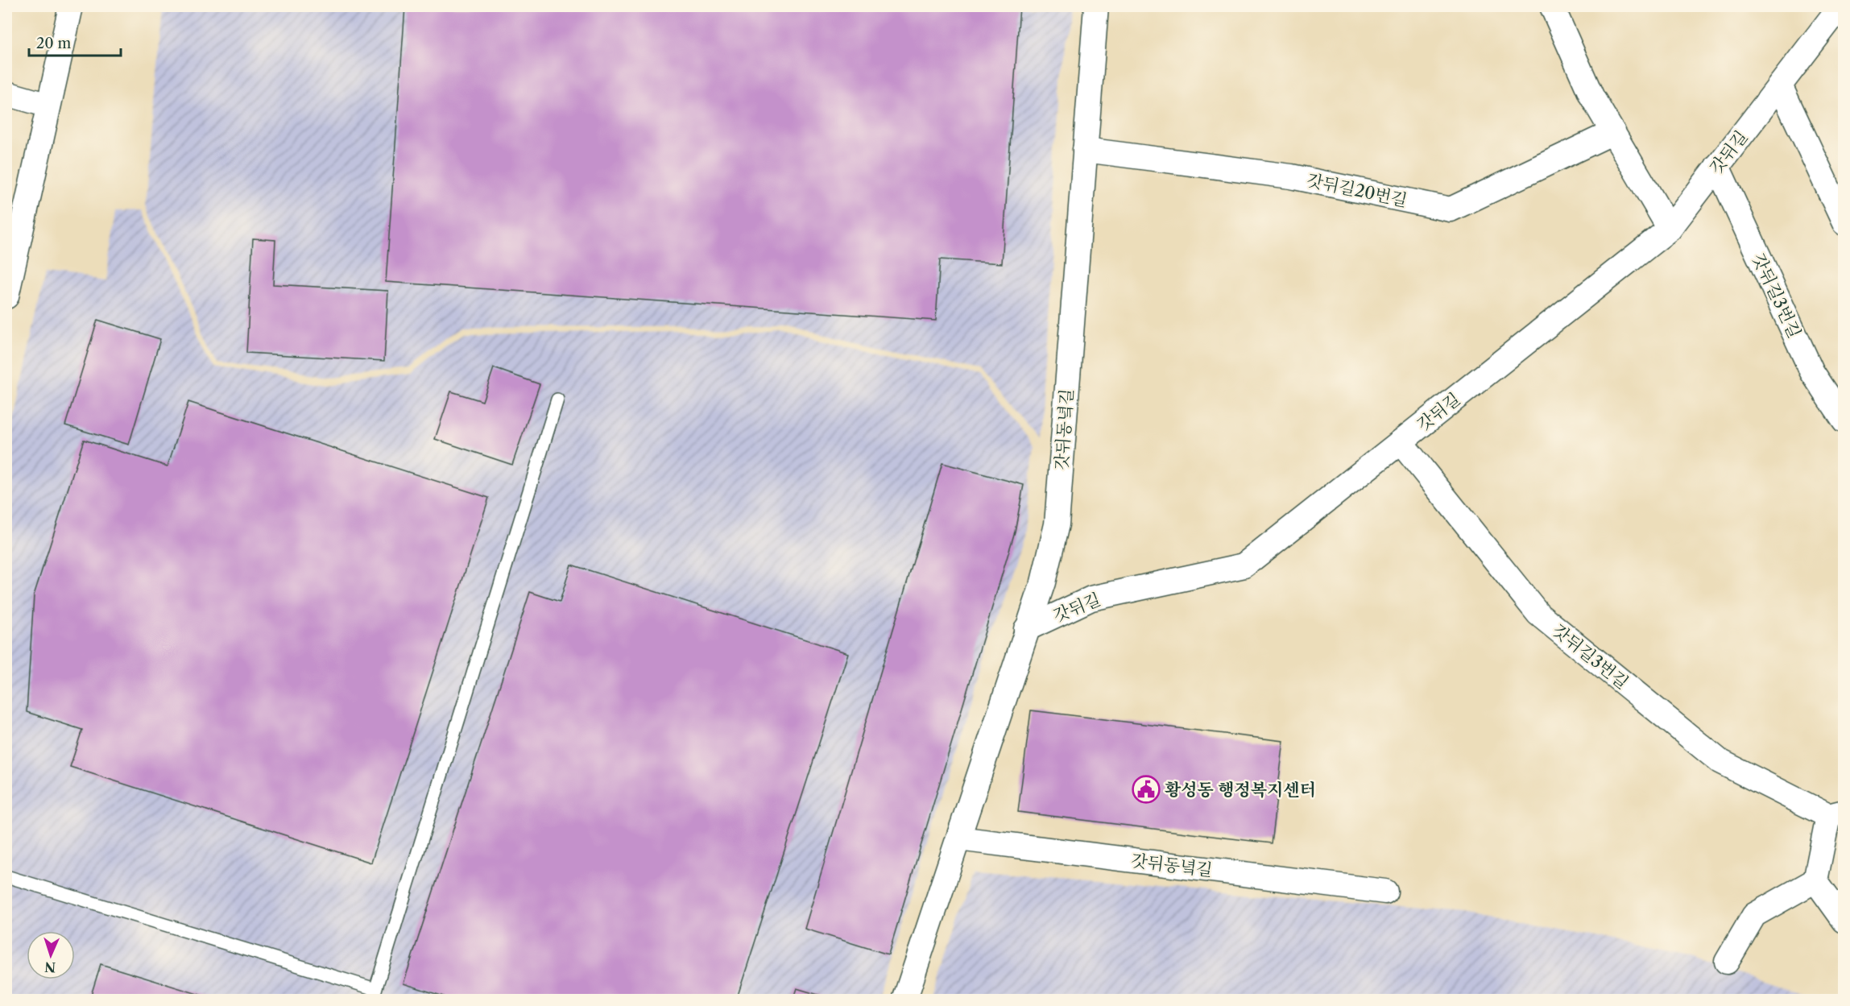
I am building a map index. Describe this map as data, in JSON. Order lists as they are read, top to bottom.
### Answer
{
  "streets": {
    "street": [
      "갓뒤길",
      "갓뒤길20번길",
      "갓뒤길3번길",
      "갓뒤동녘길"
    ]
  },
  "crossings": [
    ["갓뒤길", "갓뒤길3번길"],
    ["갓뒤길", "갓뒤동녘길"],
    ["갓뒤길20번길", "갓뒤동녘길"]
  ],
  "places": {
    "public building": ["황성동 행정복지센터"]
  },
  "scale_bar": "20 m",
  "north": "bottom"
}
